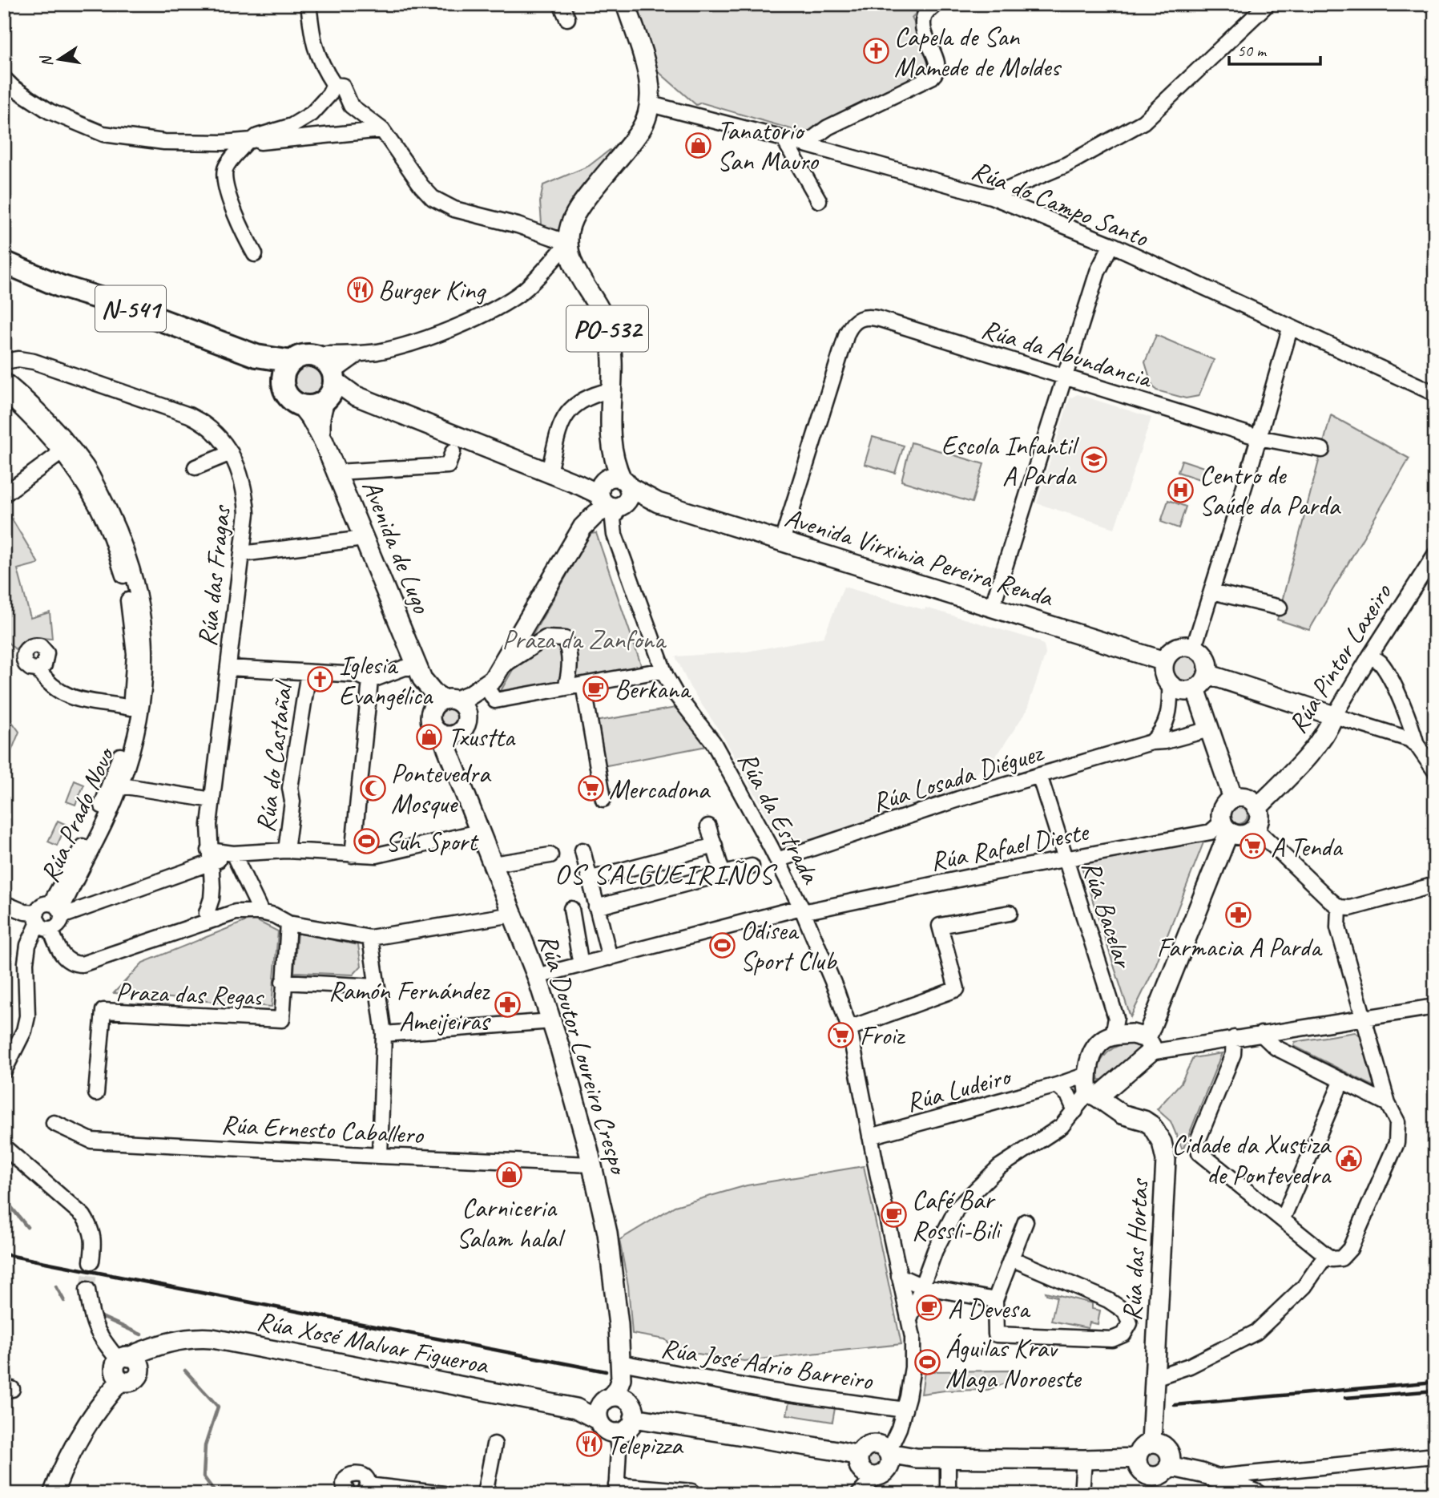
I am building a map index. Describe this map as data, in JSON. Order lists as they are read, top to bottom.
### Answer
{
  "streets": {
    "highway": ["N-541"],
    "main road": [
      "PO-532",
      "Avenida de Lugo",
      "Avenida Virxinia Pereira Renda",
      "Rúa Pintor Laxeiro",
      "Rúa Doutor Loureiro Crespo",
      "Rúa das Hortas",
      "Rúa Xosé Malvar Figueroa"
    ],
    "street": [
      "Rúa do Campo Santo",
      "Rúa da Abundancia",
      "Rúa das Fragas",
      "Rúa do Castañal",
      "Rúa Losada Diéguez",
      "Rúa Prado Novo",
      "Rúa da Estrada",
      "Rúa Rafael Dieste",
      "Rúa Bacelar",
      "Praza das Regas",
      "Rúa Ludeiro",
      "Rúa Ernesto Caballero",
      "Rúa José Adrio Barreiro"
    ]
  },
  "crossings": [
    ["Rúa do Campo Santo", "PO-532"],
    ["N-541", "Avenida de Lugo"],
    ["N-541", "Avenida Virxinia Pereira Renda"],
    ["PO-532", "Avenida Virxinia Pereira Renda"],
    ["PO-532", "Rúa da Estrada"],
    ["Rúa da Abundancia", "Avenida Virxinia Pereira Renda"],
    ["Avenida de Lugo", "Avenida Virxinia Pereira Renda"],
    ["Avenida de Lugo", "Rúa Doutor Loureiro Crespo"],
    ["Avenida Virxinia Pereira Renda", "Rúa da Estrada"],
    ["Rúa Pintor Laxeiro", "Rúa Rafael Dieste"],
    ["Rúa Losada Diéguez", "Rúa da Estrada"],
    ["Rúa Losada Diéguez", "Rúa Bacelar"],
    ["Rúa da Estrada", "Rúa Rafael Dieste"],
    ["Rúa da Estrada", "Rúa Ludeiro"],
    ["Rúa da Estrada", "Rúa José Adrio Barreiro"],
    ["Rúa Rafael Dieste", "Rúa Bacelar"],
    ["Rúa Rafael Dieste", "Rúa Doutor Loureiro Crespo"],
    ["Rúa Doutor Loureiro Crespo", "Rúa Ernesto Caballero"],
    ["Rúa Doutor Loureiro Crespo", "Rúa Xosé Malvar Figueroa"],
    ["Rúa Doutor Loureiro Crespo", "Rúa José Adrio Barreiro"],
    ["Rúa Ludeiro", "Rúa das Hortas"]
  ],
  "districts": ["OS SALGUEIRIÑOS"],
  "parks": ["Praza da Zanfona"],
  "places": {
    "church": ["Capela de San Mamede de Moldes", "Iglesia Evangélica"],
    "shop": ["Tanatorio San Mauro", "Txustta", "Carniceria Salam halal"],
    "restaurant": ["Burger King", "Telepizza"],
    "school or university": ["Escola Infantil A Parda"],
    "hospital": ["Centro de Saúde da Parda"],
    "cafe": ["Berkana", "Café Bar Rossli-Bili", "A Devesa"],
    "mosque": ["Pontevedra Mosque"],
    "supermarket": ["Mercadona", "A Tenda", "Froiz"],
    "sports": ["Suh Sport", "Odisea Sport Club", "Águilas Krav Maga Noroeste"],
    "pharmacy": ["Farmacia A Parda", "Ramón Fernández Ameijeiras"],
    "public building": ["Cidade da Xustiza de Pontevedra"]
  },
  "scale_bar": "50 m",
  "north": "left"
}
